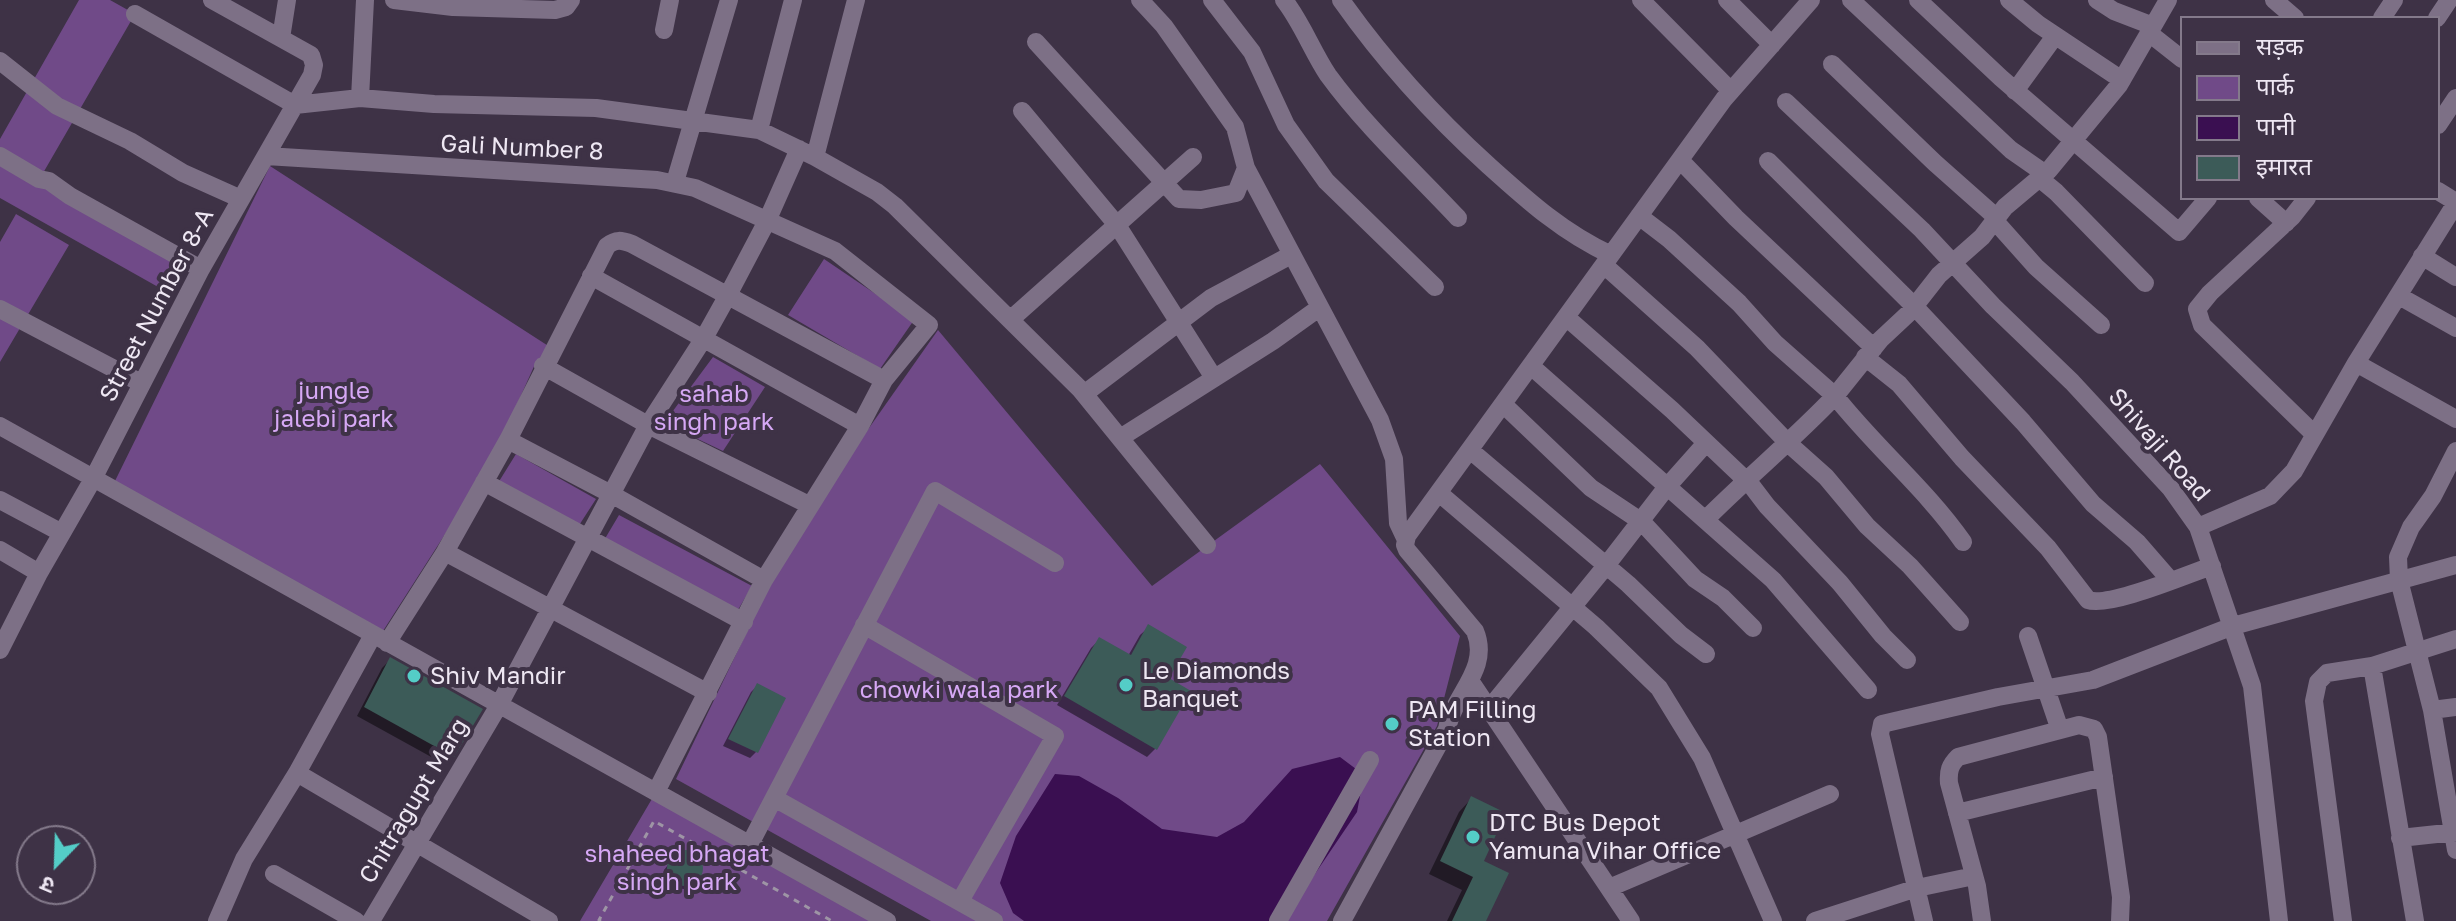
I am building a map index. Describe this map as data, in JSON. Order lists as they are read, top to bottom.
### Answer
{
  "streets": {
    "street": [
      "Gali Number 8",
      "Street Number 8-A",
      "Shivaji Road",
      "Chitragupt Marg"
    ]
  },
  "crossings": [
    ["Gali Number 8", "Street Number 8-A"],
    ["Gali Number 8", "Chitragupt Marg"]
  ],
  "parks": [
    "jungle jalebi park",
    "sahab singh park",
    "chowki wala park",
    "shaheed bhagat singh park"
  ],
  "places": [
    "Shiv Mandir",
    "Le Diamonds Banquet",
    "PAM Filling Station",
    "DTC Bus Depot Yamuna Vihar Office"
  ],
  "legend": [
    "सड़क",
    "पार्क",
    "पानी",
    "इमारत"
  ],
  "north": "bottom left"
}
